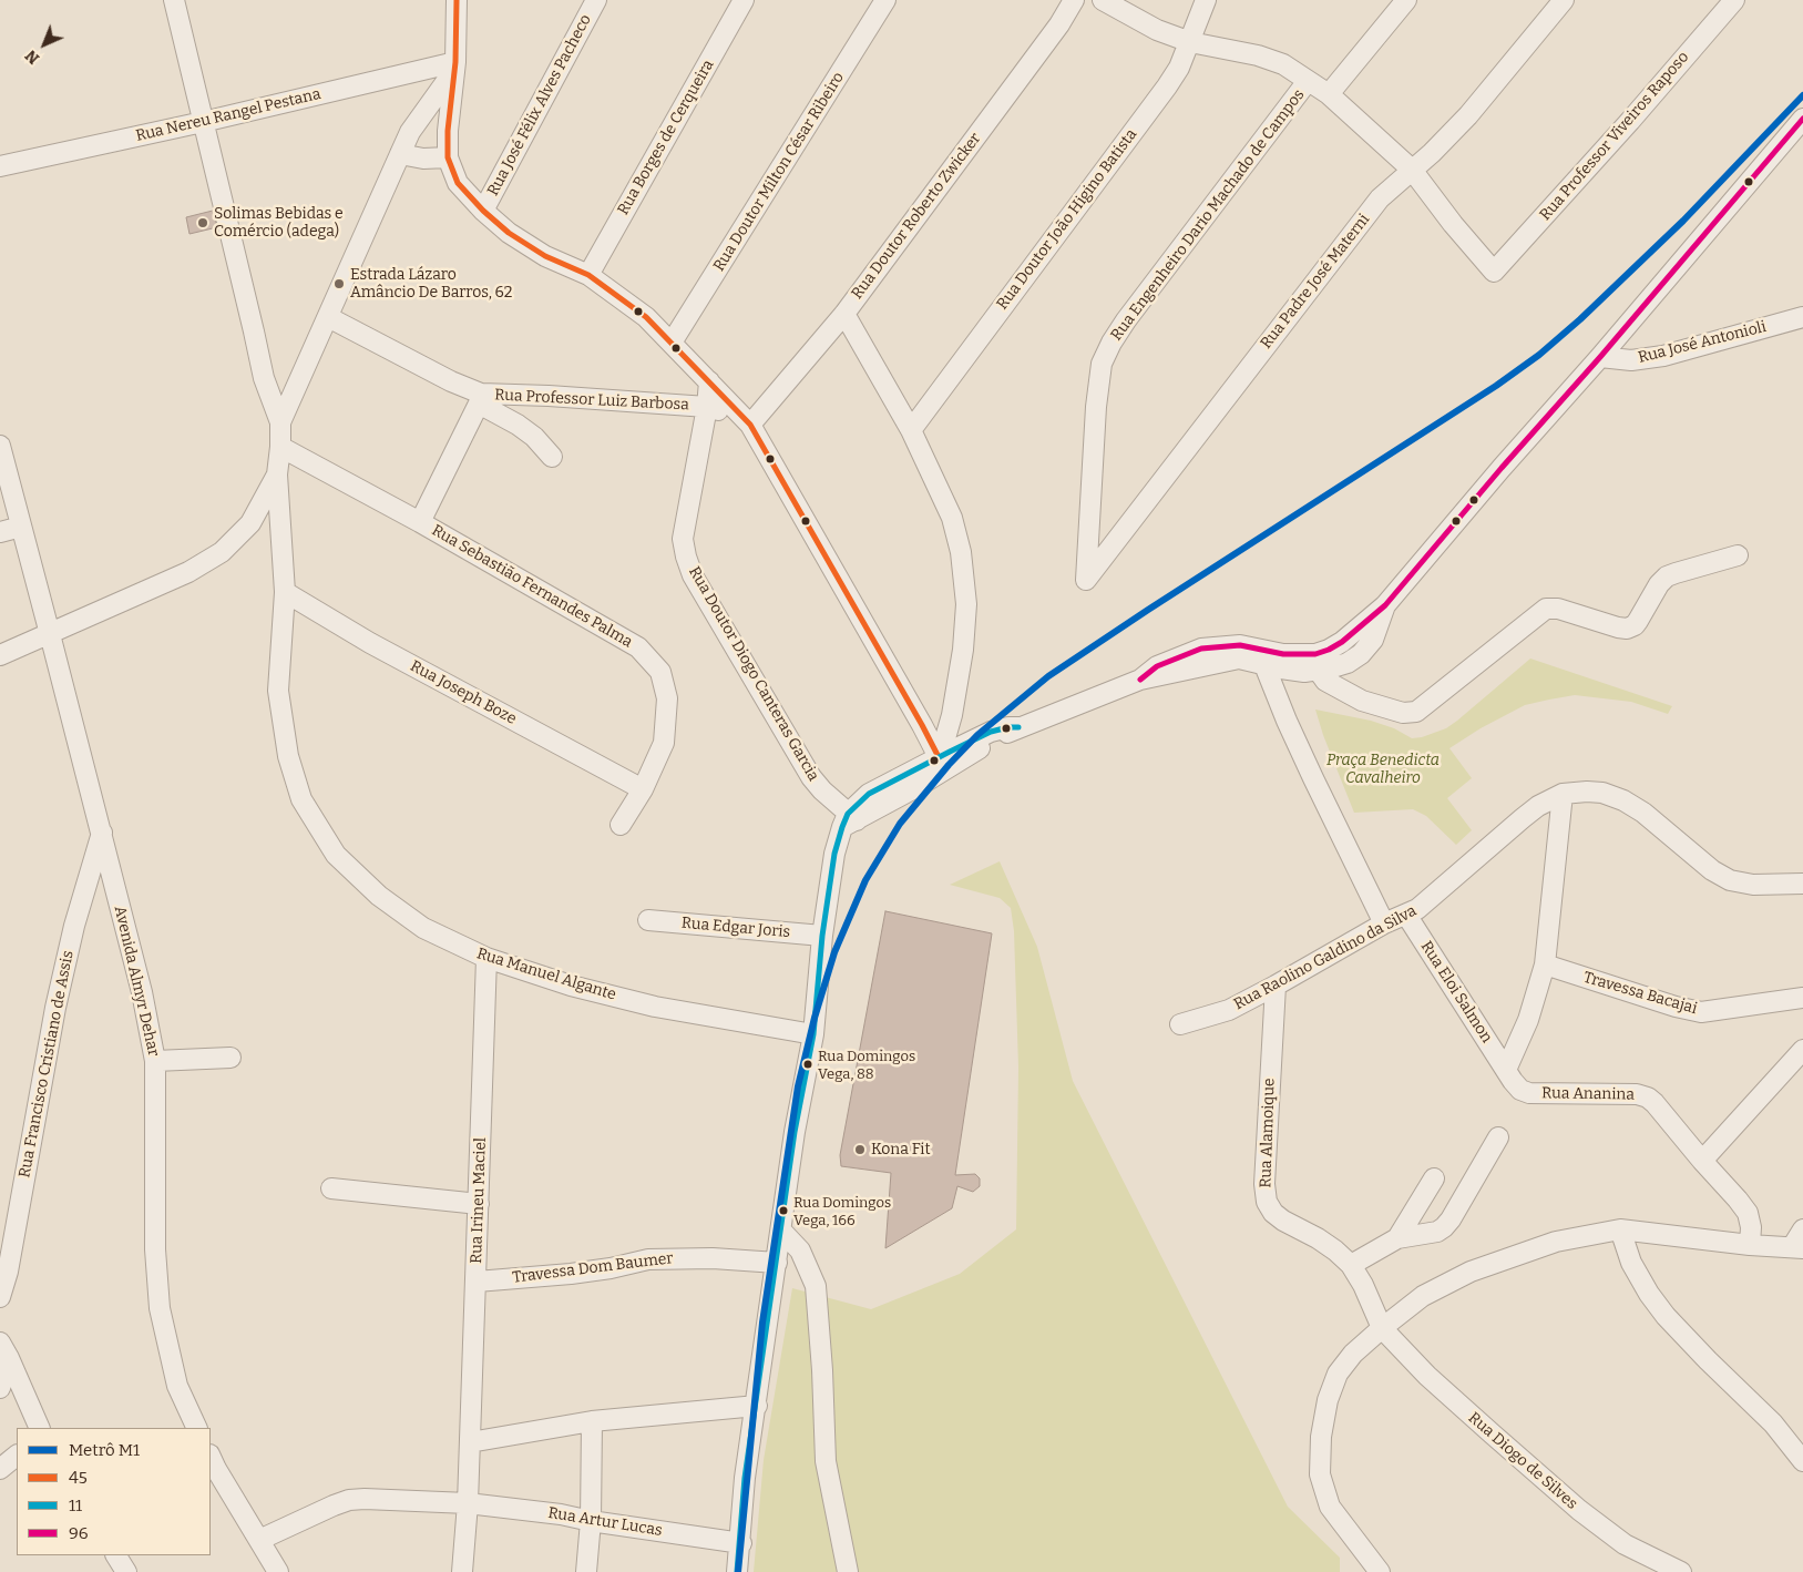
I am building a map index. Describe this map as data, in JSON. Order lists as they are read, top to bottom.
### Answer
{
  "streets": {
    "street": [
      "Rua José Félix Alves Pacheco",
      "Rua Nereu Rangel Pestana",
      "Rua Professor Viveiros Raposo",
      "Rua Borges de Cerqueira",
      "Rua Doutor Milton César Ribeiro",
      "Rua Engenheiro Dario Machado de Campos",
      "Rua Doutor Roberto Zwicker",
      "Rua Doutor João Higino Batista",
      "Rua Padre José Materni",
      "Rua José Antonioli",
      "Rua Professor Luiz Barbosa",
      "Rua Sebastião Fernandes Palma",
      "Rua Doutor Diogo Canteras Garcia",
      "Rua Joseph Boze",
      "Rua Edgar Joris",
      "Rua Raolino Galdino da Silva",
      "Rua Manuel Algante",
      "Avenida Almyr Dehar",
      "Rua Eloi Salmon",
      "Travessa Bacajai",
      "Rua Francisco Cristiano de Assis",
      "Rua Ananina",
      "Rua Alamoique",
      "Rua Irineu Maciel",
      "Travessa Dom Baumer",
      "Rua Diogo de Silves",
      "Rua Artur Lucas"
    ]
  },
  "crossings": [
    ["Rua Professor Viveiros Raposo", "Rua Padre José Materni"],
    ["Rua Engenheiro Dario Machado de Campos", "Rua Padre José Materni"],
    ["Rua Doutor Roberto Zwicker", "Rua Professor Luiz Barbosa"],
    ["Rua Professor Luiz Barbosa", "Rua Doutor Diogo Canteras Garcia"],
    ["Rua Sebastião Fernandes Palma", "Rua Joseph Boze"],
    ["Rua Joseph Boze", "Rua Manuel Algante"],
    ["Rua Raolino Galdino da Silva", "Rua Eloi Salmon"],
    ["Rua Raolino Galdino da Silva", "Rua Alamoique"],
    ["Rua Manuel Algante", "Rua Irineu Maciel"],
    ["Avenida Almyr Dehar", "Rua Francisco Cristiano de Assis"],
    ["Rua Eloi Salmon", "Rua Ananina"],
    ["Rua Alamoique", "Rua Diogo de Silves"],
    ["Rua Irineu Maciel", "Travessa Dom Baumer"],
    ["Rua Irineu Maciel", "Rua Artur Lucas"]
  ],
  "parks": ["Praça Benedicta Cavalheiro"],
  "places": [
    "Solimas Bebidas e Comércio (adega)",
    "Estrada Lázaro Amâncio De Barros, 62",
    "Rua Domingos Vega, 88",
    "Kona Fit",
    "Rua Domingos Vega, 166"
  ],
  "lines": [
    "transit line 45",
    "metro line M1",
    "transit line 96",
    "transit line 11"
  ],
  "legend": [
    "Metrô M1",
    "45",
    "11",
    "96"
  ],
  "north": "bottom left"
}
